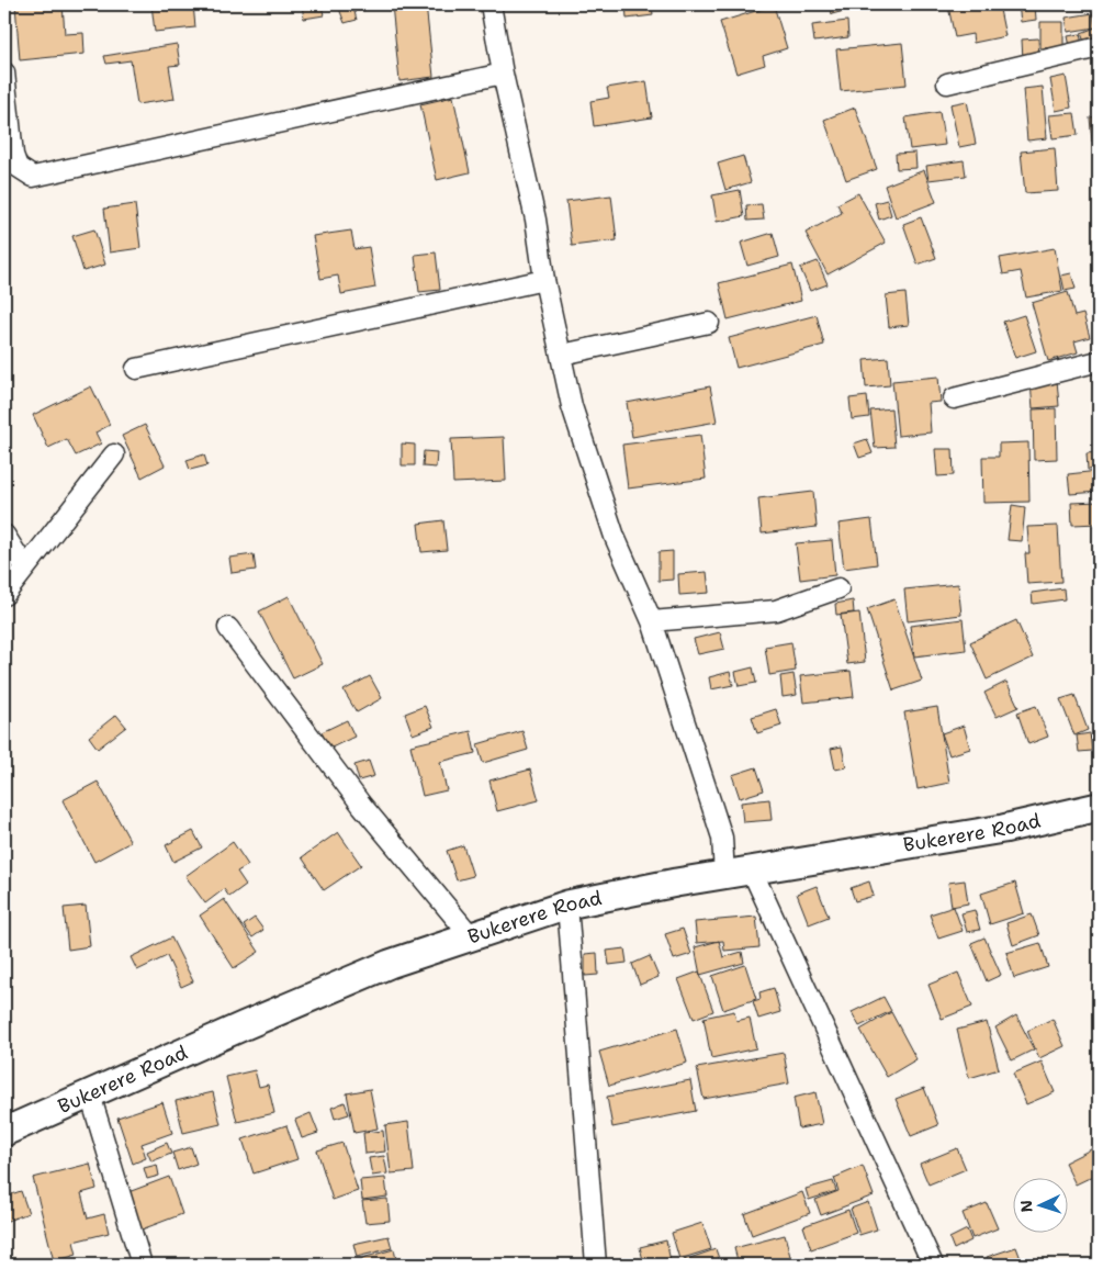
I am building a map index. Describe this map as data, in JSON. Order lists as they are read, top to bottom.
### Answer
{
  "streets": {
    "main road": ["Bukerere Road"]
  },
  "north": "left"
}
